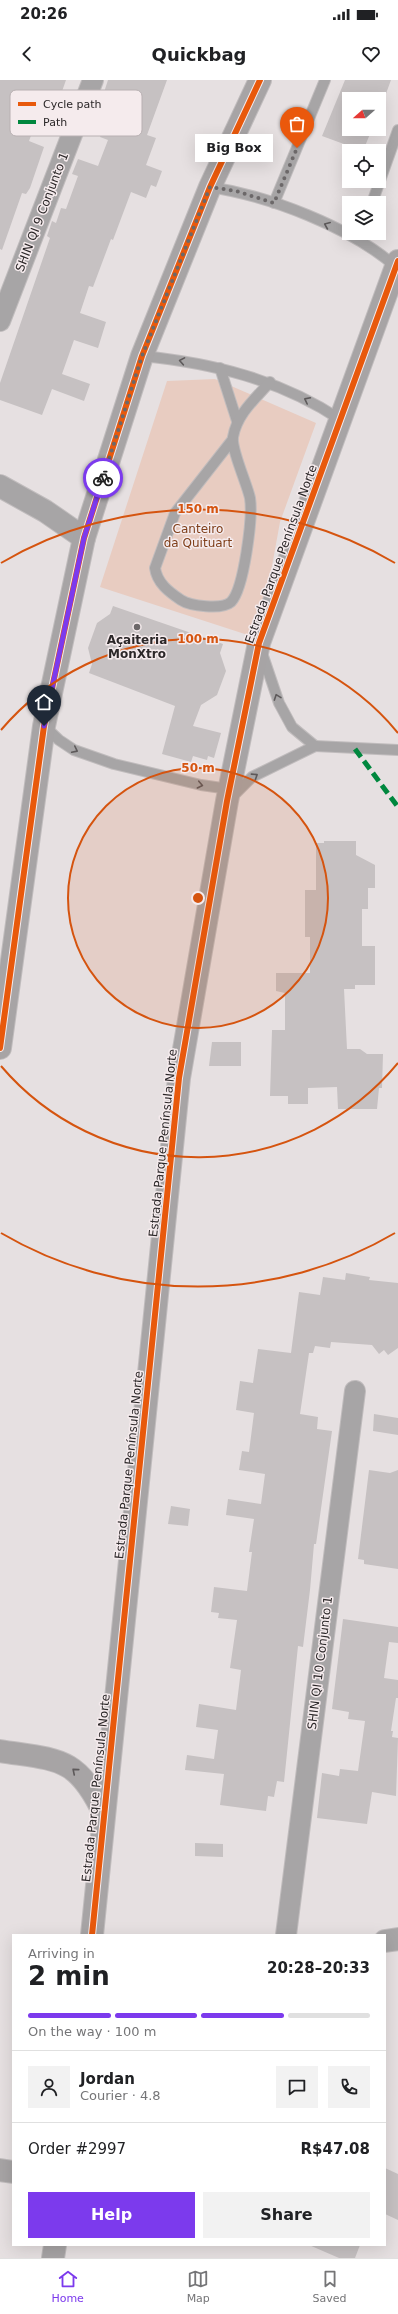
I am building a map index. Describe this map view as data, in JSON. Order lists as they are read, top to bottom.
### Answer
{
  "streets": {
    "main road": ["Estrada Parque Península Norte"],
    "street": ["SHIN QI 9 Conjunto 1", "SHIN QI 10 Conjunto 1"]
  },
  "parks": ["Canteiro da Quituart"],
  "places": ["Big Box", "Açaiteria MonXtro"],
  "legend": ["Cycle path", "Path"],
  "north": "left",
  "page": {
    "status": "20:26",
    "header": "Quickbag",
    "bubble": "Big Box",
    "heading": ["2 min", "Arriving in", "20:28–20:33"],
    "panel": [
      "Jordan",
      "Courier · 4.8",
      "Order #2997",
      "R$47.08"
    ],
    "bar": "On the way · 100 m",
    "buttons": ["Help", "Share"],
    "tabs": ["Home", "Map", "Saved"]
  },
  "rings": ["150 m", "100 m", "50 m"]
}
